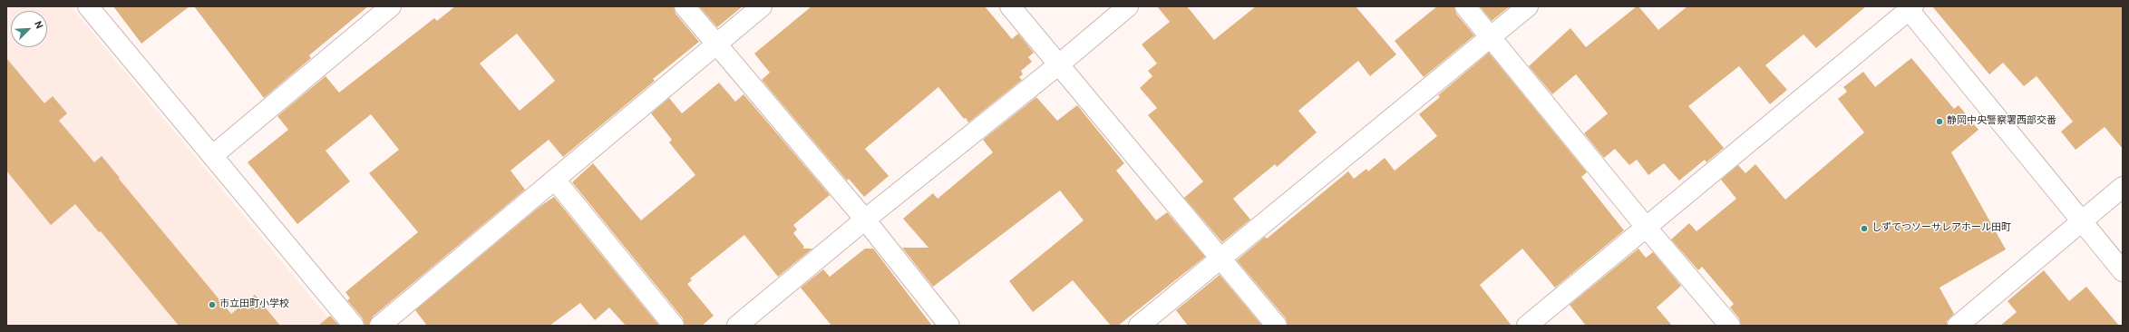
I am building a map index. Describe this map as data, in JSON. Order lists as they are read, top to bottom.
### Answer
{
  "places": ["静岡中央警察署西部交番", "しずてつソーサレアホール田町", "市立田町小学校"],
  "north": "top right"
}
